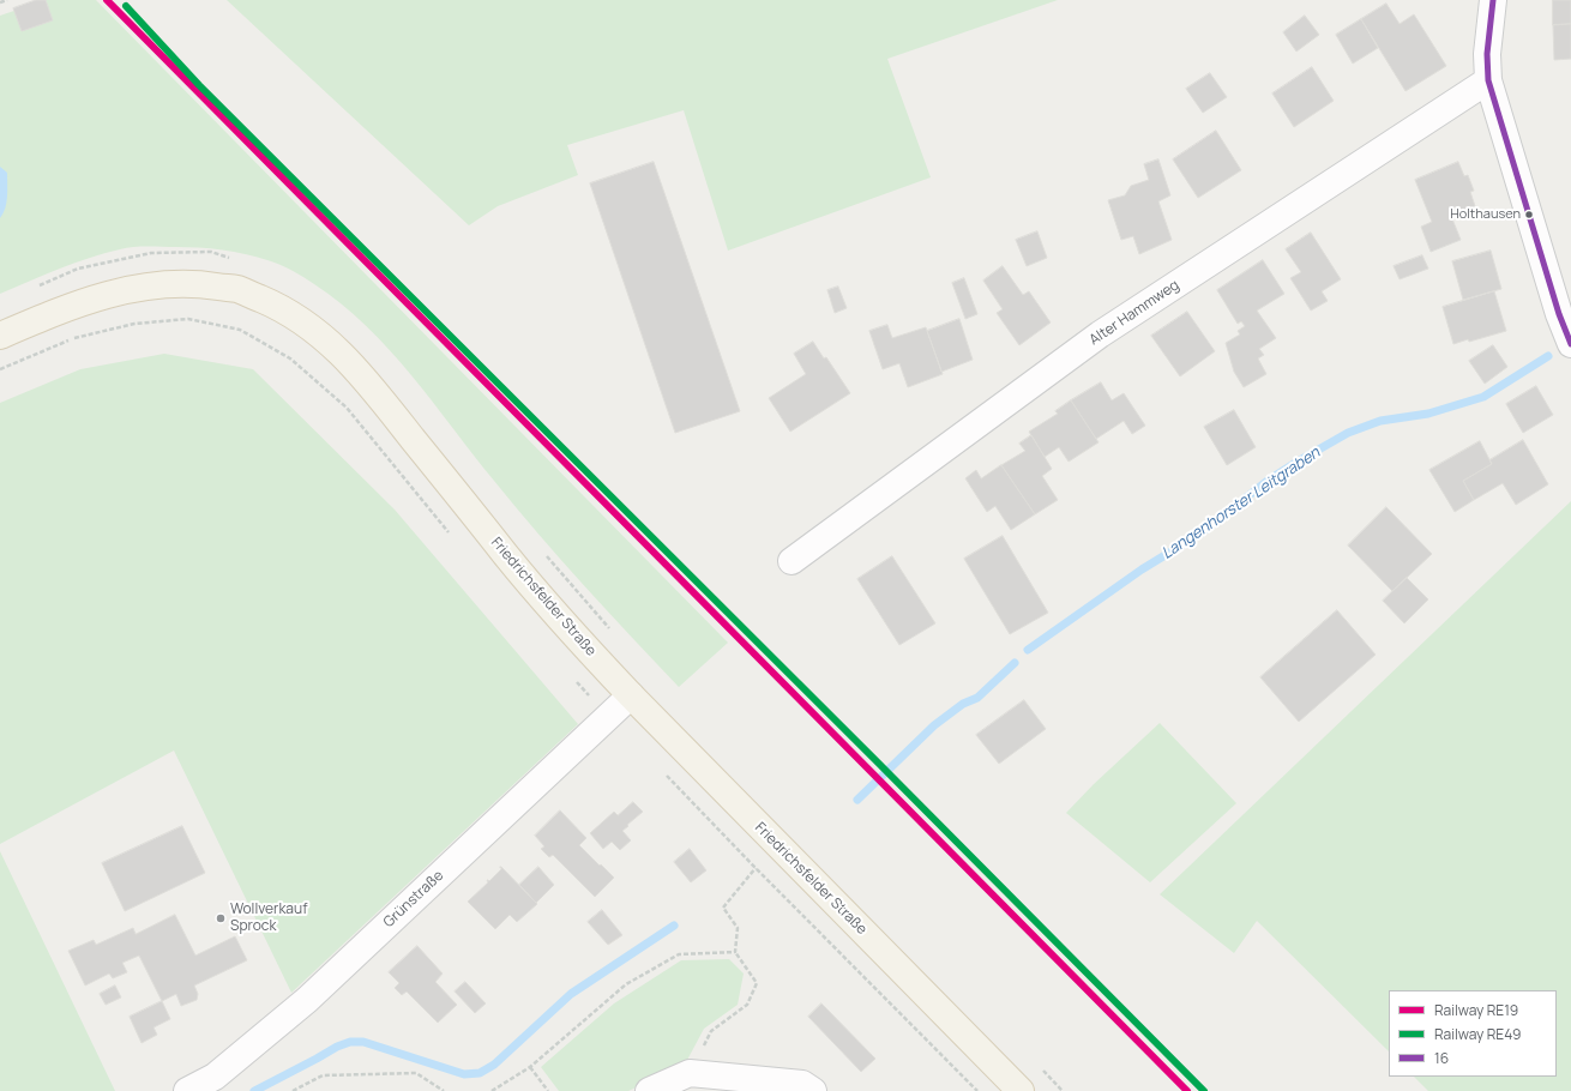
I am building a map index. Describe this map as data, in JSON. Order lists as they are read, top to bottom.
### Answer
{
  "streets": {
    "main road": ["Friedrichsfelder Straße"],
    "street": ["Alter Hammweg", "Grünstraße"]
  },
  "crossings": [
    ["Friedrichsfelder Straße", "Grünstraße"]
  ],
  "water": ["Langenhorster Leitgraben"],
  "places": ["Holthausen", "Wollverkauf Sprock"],
  "lines": ["rail line RE19", "transit line 16", "rail line RE49"],
  "legend": ["Railway RE19", "Railway RE49", "16"]
}
